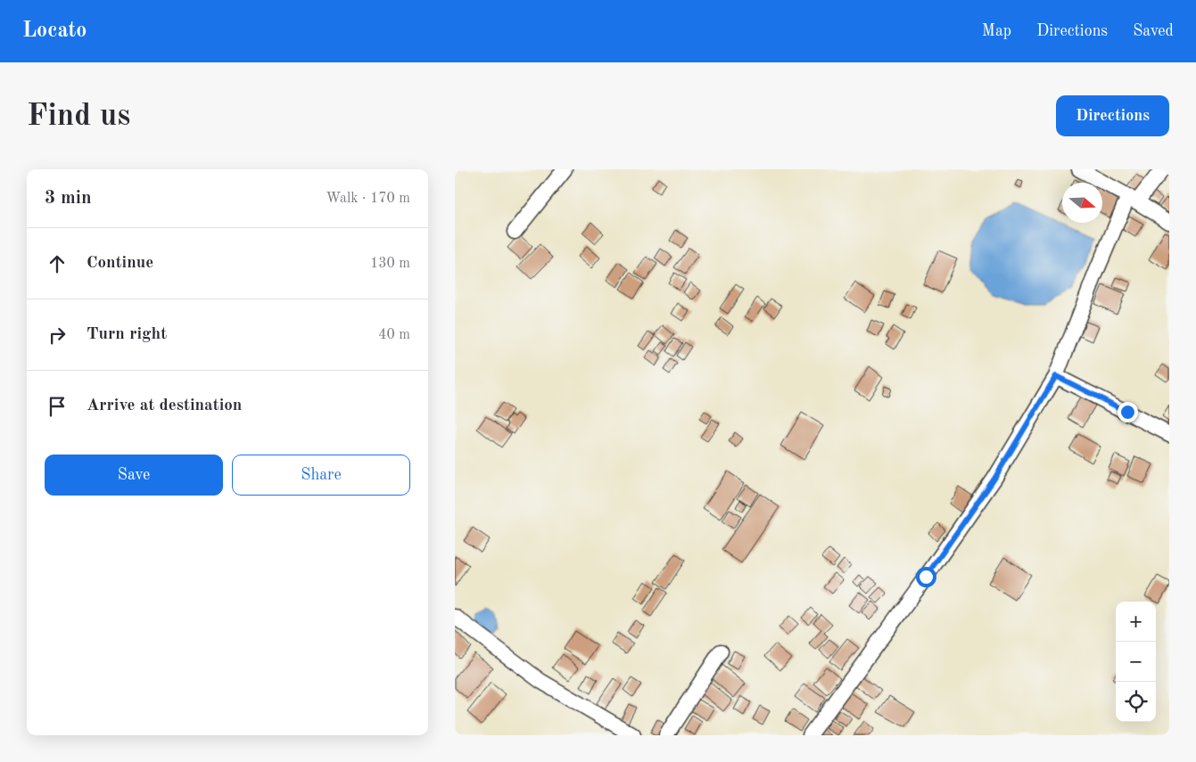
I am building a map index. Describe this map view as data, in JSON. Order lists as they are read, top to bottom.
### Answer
{
  "north": "right",
  "page": {
    "header": "Locato",
    "nav": ["Map", "Directions", "Saved"],
    "buttons": [
      "Directions",
      ["Save", "Share"]
    ],
    "title": "Find us",
    "heading": ["3 min", "Walk · 170 m"],
    "list": [
      ["Continue", "130 m"],
      ["Turn right", "40 m"],
      "Arrive at destination"
    ],
    "map_buttons": ["+", "−"]
  }
}
